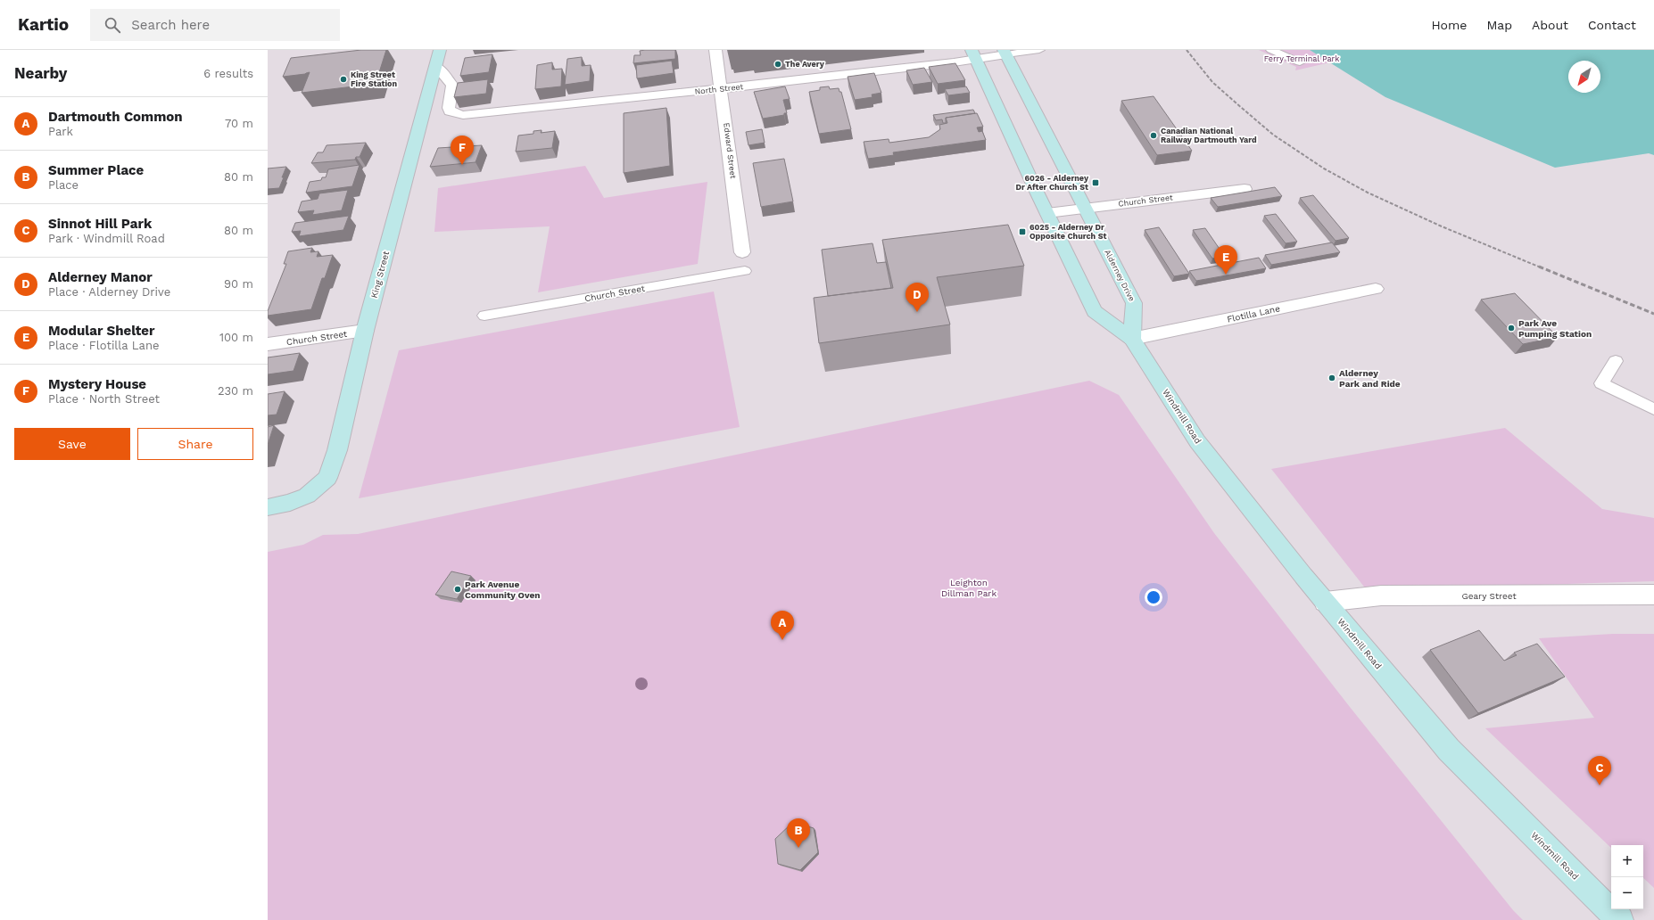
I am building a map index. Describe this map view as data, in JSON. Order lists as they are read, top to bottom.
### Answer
{
  "streets": {
    "main road": ["King Street", "Alderney Drive", "Windmill Road"],
    "street": [
      "North Street",
      "Edward Street",
      "Church Street",
      "Flotilla Lane",
      "Geary Street"
    ]
  },
  "crossings": [
    ["North Street", "Edward Street"],
    ["North Street", "King Street"],
    ["North Street", "Alderney Drive"],
    ["Church Street", "King Street"],
    ["Church Street", "Alderney Drive"],
    ["Alderney Drive", "Flotilla Lane"],
    ["Alderney Drive", "Windmill Road"],
    ["Flotilla Lane", "Windmill Road"],
    ["Windmill Road", "Geary Street"]
  ],
  "parks": ["Ferry Terminal Park", "Leighton Dillman Park"],
  "places": {
    "other": [
      "The Avery",
      "King Street Fire Station",
      "Canadian National Railway Dartmouth Yard",
      "Park Ave Pumping Station",
      "Alderney Park and Ride",
      "Park Avenue Community Oven"
    ],
    "transit": ["6026 - Alderney Dr After Church St", "6025 - Alderney Dr Opposite Church St"]
  },
  "north": "bottom left",
  "page": {
    "header": "Kartio",
    "search": "Search here",
    "nav": [
      "Home",
      "Map",
      "About",
      "Contact"
    ],
    "heading": ["Nearby", "6 results"],
    "list": [
      {
        "mark": "A",
        "name": "Dartmouth Common",
        "note": "Park",
        "value": "70 m"
      },
      {
        "mark": "B",
        "name": "Summer Place",
        "note": "Place",
        "value": "80 m"
      },
      {
        "mark": "C",
        "name": "Sinnot Hill Park",
        "note": "Park · Windmill Road",
        "value": "80 m"
      },
      {
        "mark": "D",
        "name": "Alderney Manor",
        "note": "Place · Alderney Drive",
        "value": "90 m"
      },
      {
        "mark": "E",
        "name": "Modular Shelter",
        "note": "Place · Flotilla Lane",
        "value": "100 m"
      },
      {
        "mark": "F",
        "name": "Mystery House",
        "note": "Place · North Street",
        "value": "230 m"
      }
    ],
    "pins": [
      "F",
      "E",
      "D",
      "A",
      "C",
      "B"
    ],
    "buttons": ["Save", "Share"],
    "map_buttons": ["+", "−"]
  }
}
